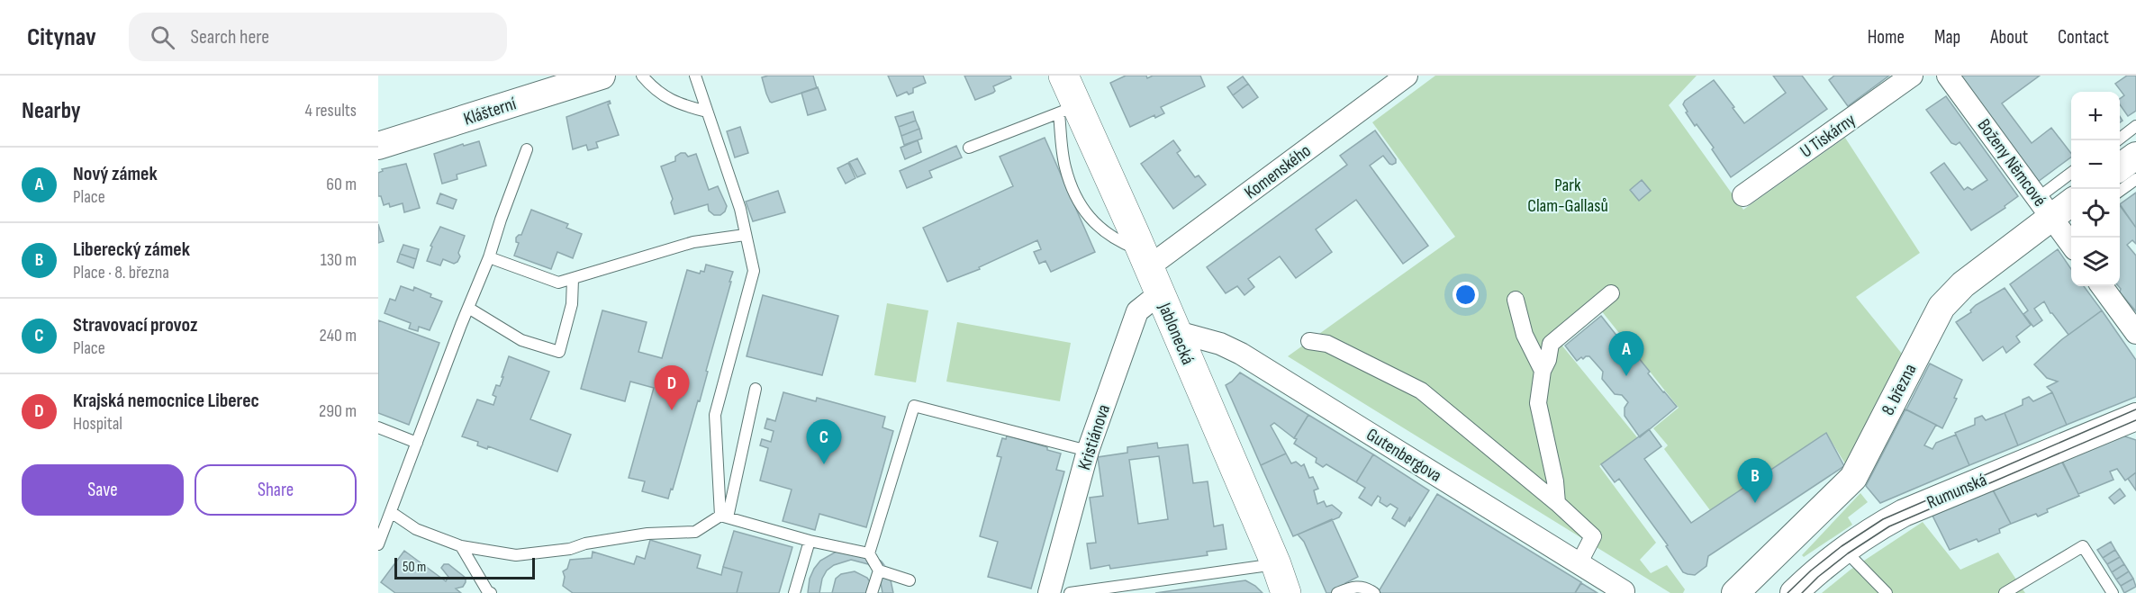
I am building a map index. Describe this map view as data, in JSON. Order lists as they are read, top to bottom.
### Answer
{
  "streets": {
    "main road": ["Jablonecká"],
    "street": [
      "Klášterní",
      "U Tiskárny",
      "Boženy Němcové",
      "Komenského",
      "8. března",
      "Kristiánova",
      "Gutenbergova",
      "Rumunská"
    ]
  },
  "crossings": [
    ["Boženy Němcové", "8. března"],
    ["Komenského", "Jablonecká"],
    ["Komenského", "Kristiánova"],
    ["Jablonecká", "Kristiánova"],
    ["Jablonecká", "Gutenbergova"]
  ],
  "parks": ["Park Clam-Gallasů"],
  "scale_bar": "50 m",
  "page": {
    "header": "Citynav",
    "search": "Search here",
    "nav": [
      "Home",
      "Map",
      "About",
      "Contact"
    ],
    "heading": ["Nearby", "4 results"],
    "map_buttons": ["+", "−"],
    "list": [
      {
        "mark": "A",
        "name": "Nový zámek",
        "note": "Place",
        "value": "60 m"
      },
      {
        "mark": "B",
        "name": "Liberecký zámek",
        "note": "Place · 8. března",
        "value": "130 m"
      },
      {
        "mark": "C",
        "name": "Stravovací provoz",
        "note": "Place",
        "value": "240 m"
      },
      {
        "mark": "D",
        "name": "Krajská nemocnice Liberec",
        "note": "Hospital",
        "value": "290 m"
      }
    ],
    "pins": [
      "A",
      "D",
      "C",
      "B"
    ],
    "buttons": ["Save", "Share"],
    "scale": "50 m"
  }
}
